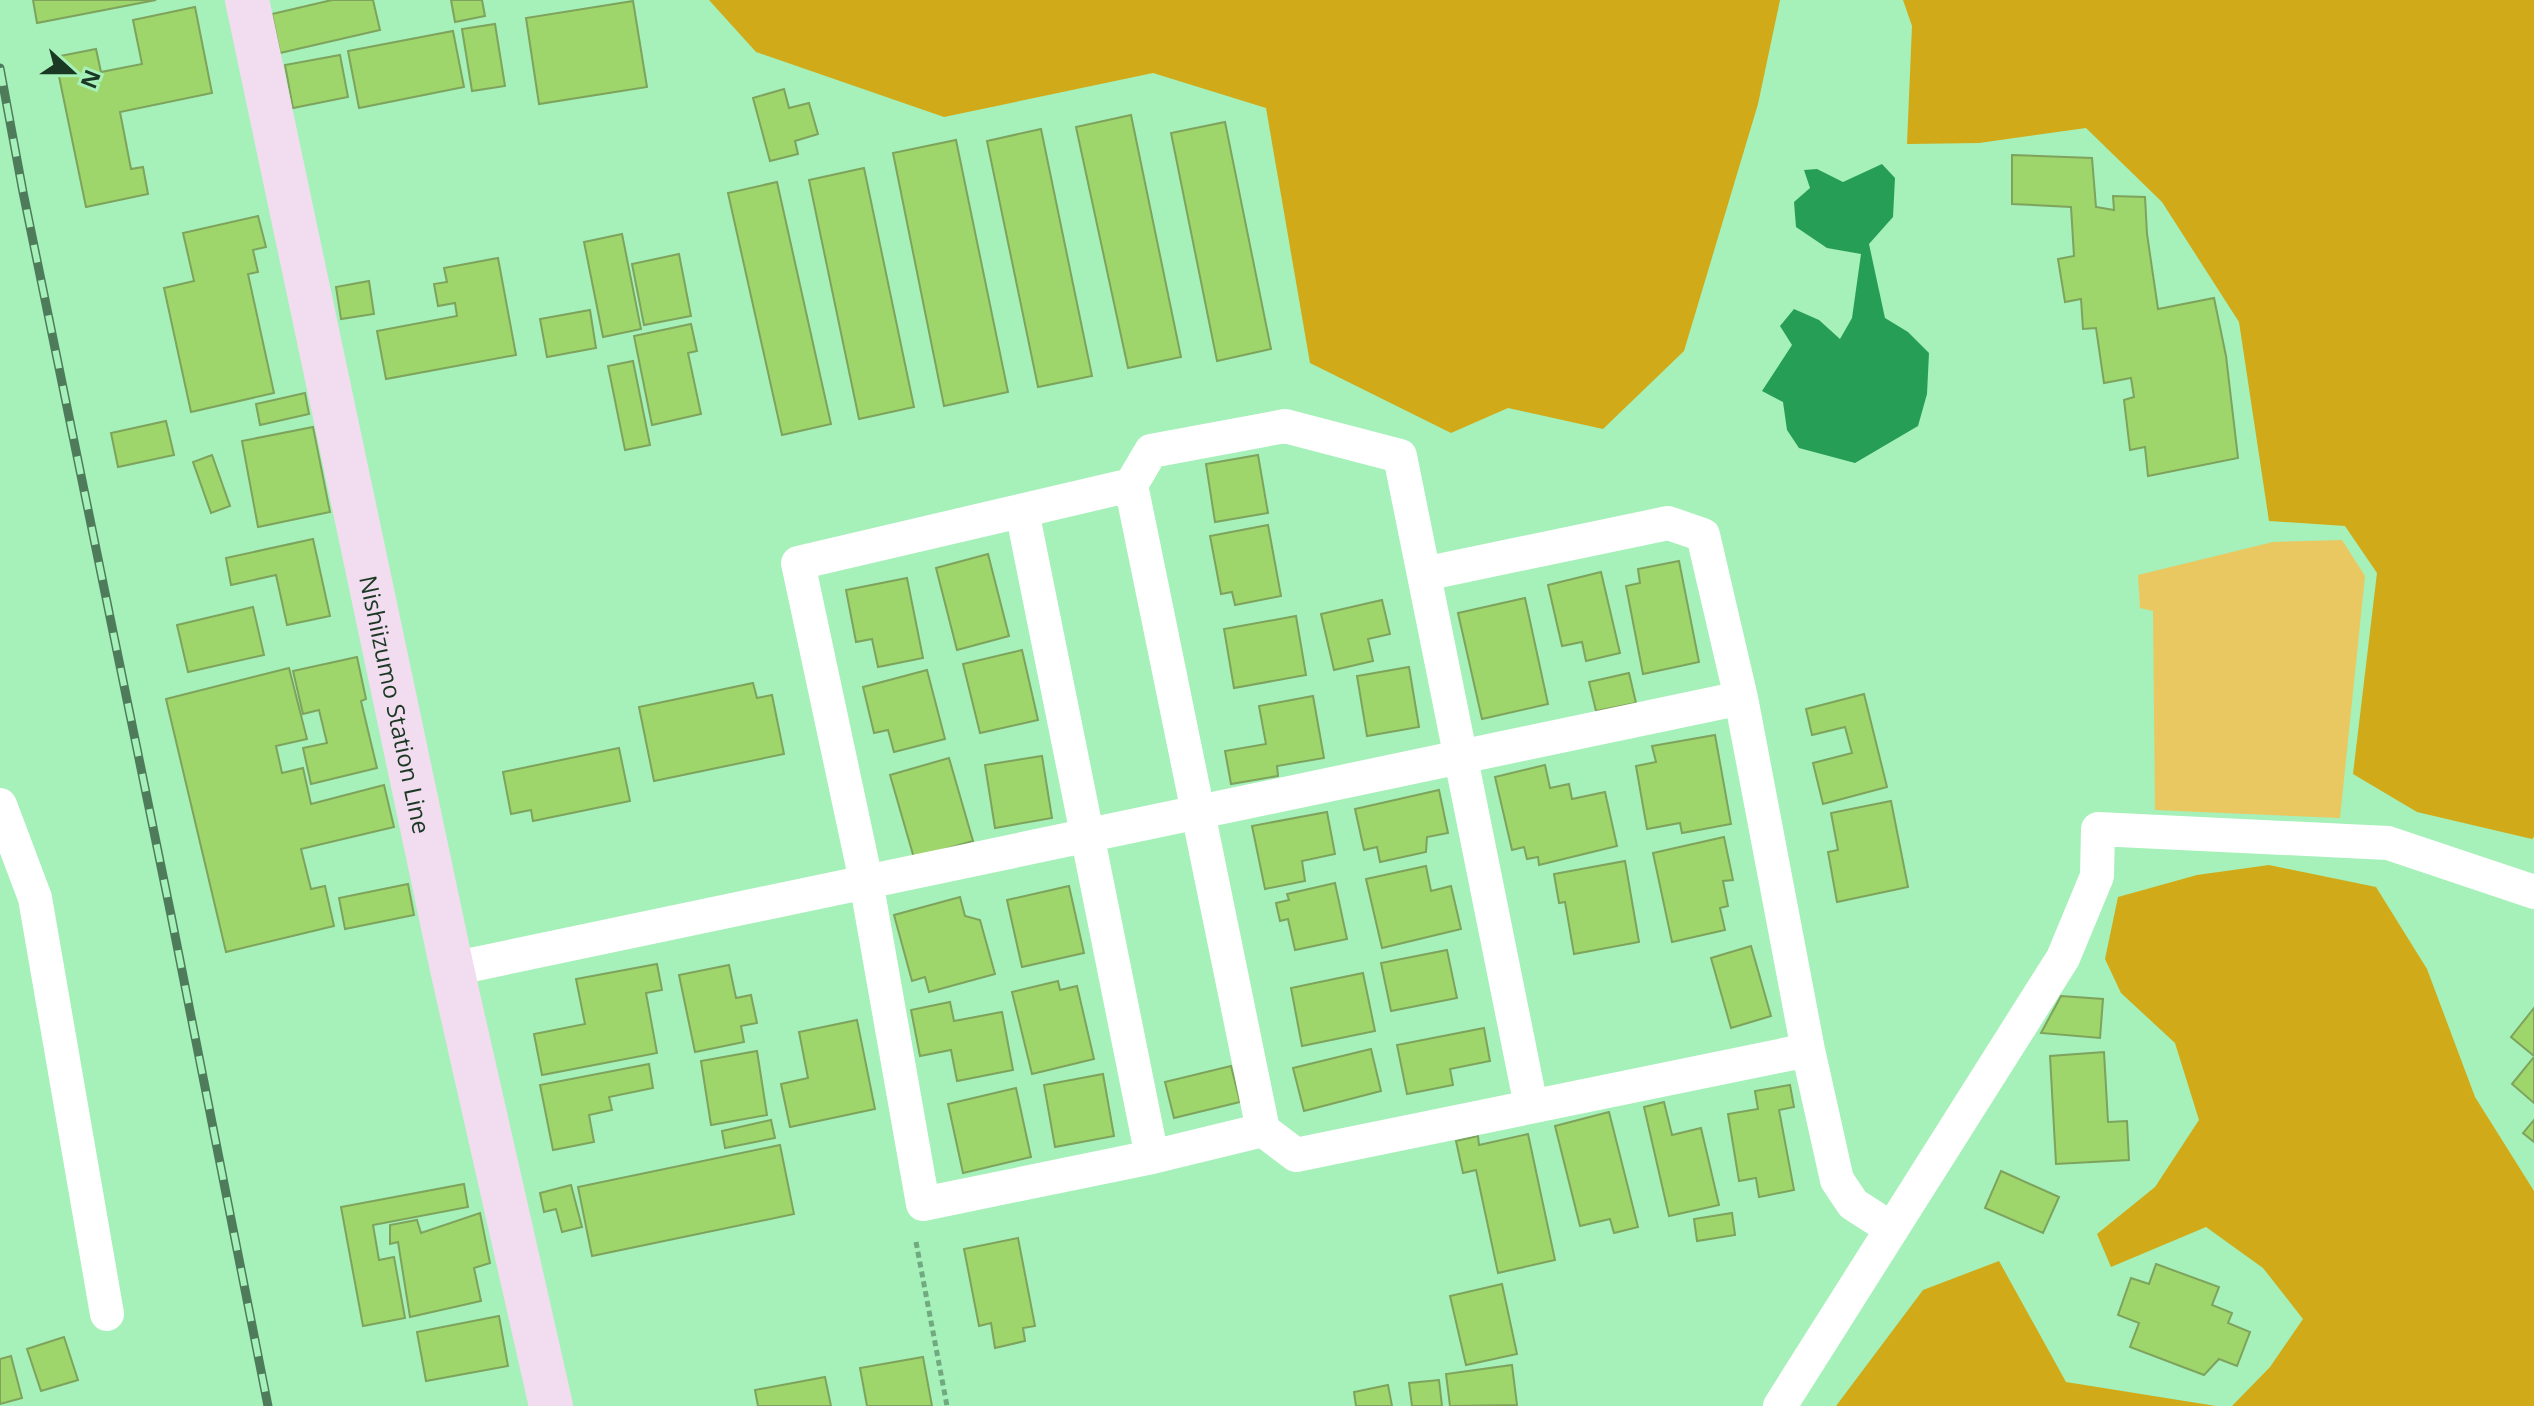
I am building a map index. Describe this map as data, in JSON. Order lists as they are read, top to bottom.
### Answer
{
  "streets": {
    "main road": ["Nishiizumo Station Line"]
  },
  "north": "right"
}
